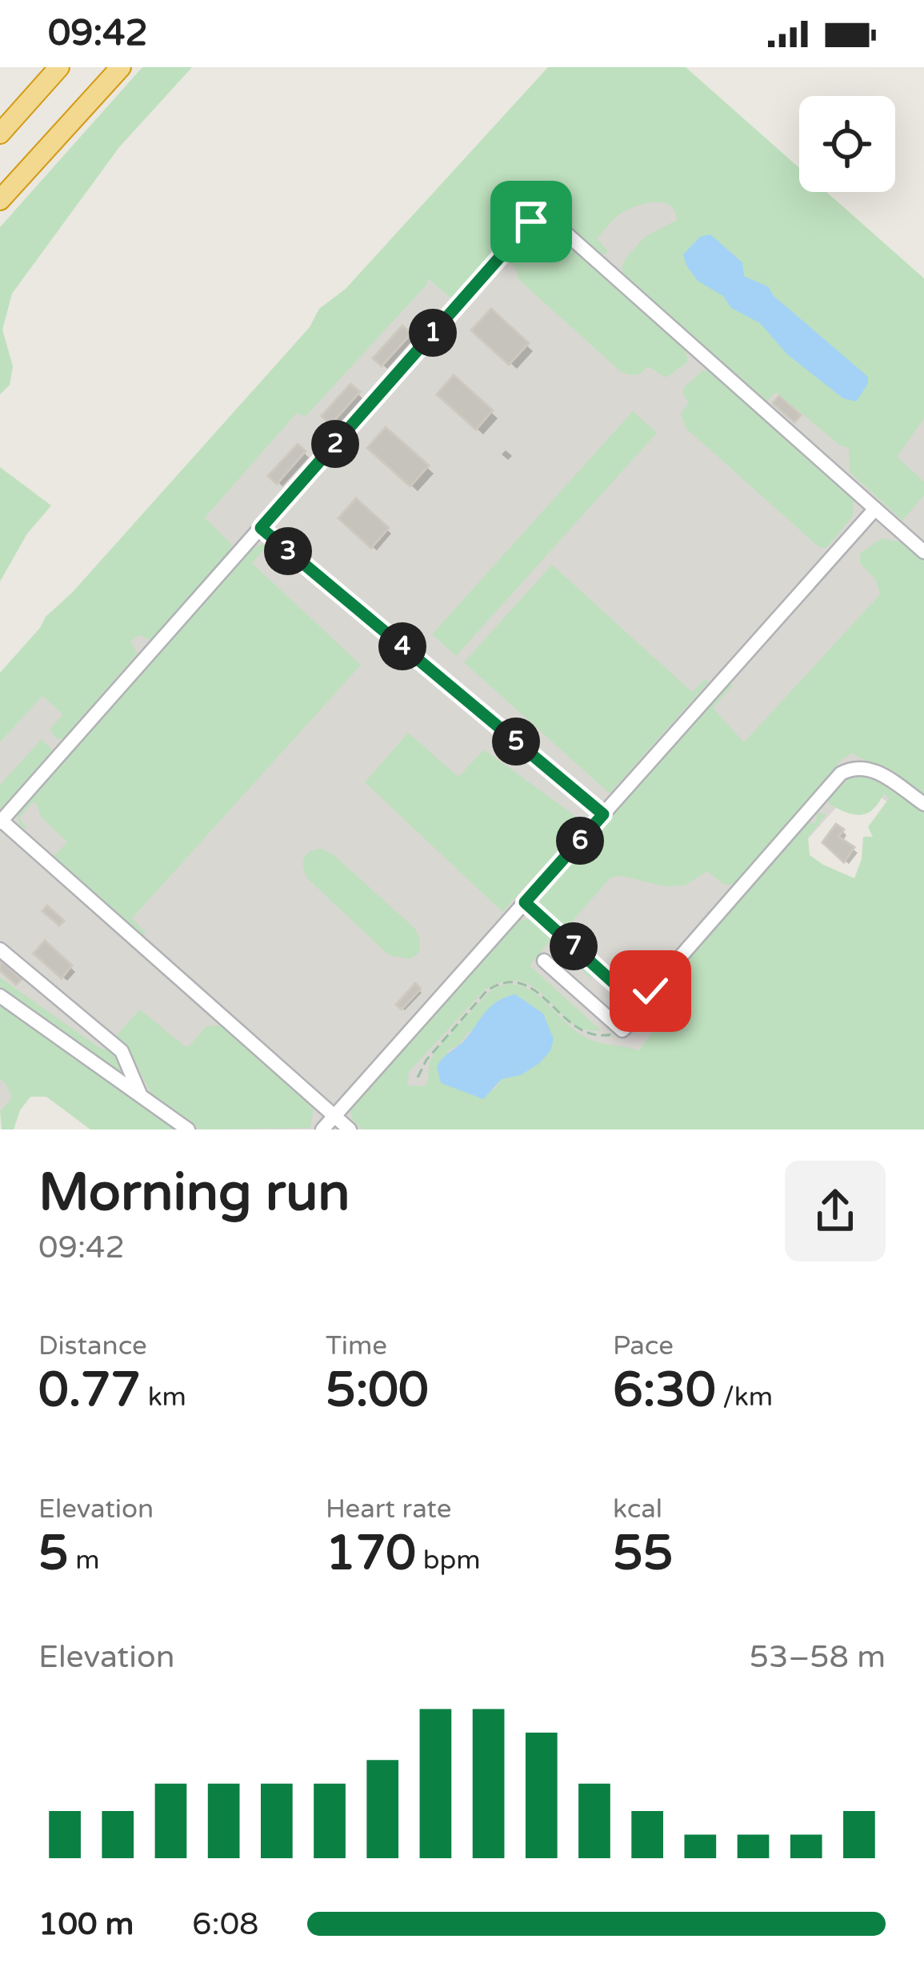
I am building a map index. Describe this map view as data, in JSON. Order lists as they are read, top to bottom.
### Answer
{
  "page": {
    "status": "09:42",
    "pins": [
      "1",
      "2",
      "3",
      "4",
      "5",
      "6",
      "7"
    ],
    "heading": ["Morning run", "09:42"],
    "stats": [
      ["Distance", "0.77 km"],
      ["Time", "5:00"],
      ["Pace", "6:30 /km"],
      ["Elevation", "5 m"],
      ["Heart rate", "170 bpm"],
      ["kcal", "55"]
    ],
    "chart": ["Elevation", "53–58 m"],
    "list": [
      {
        "name": "100 m",
        "note": "6:08"
      }
    ]
  }
}
